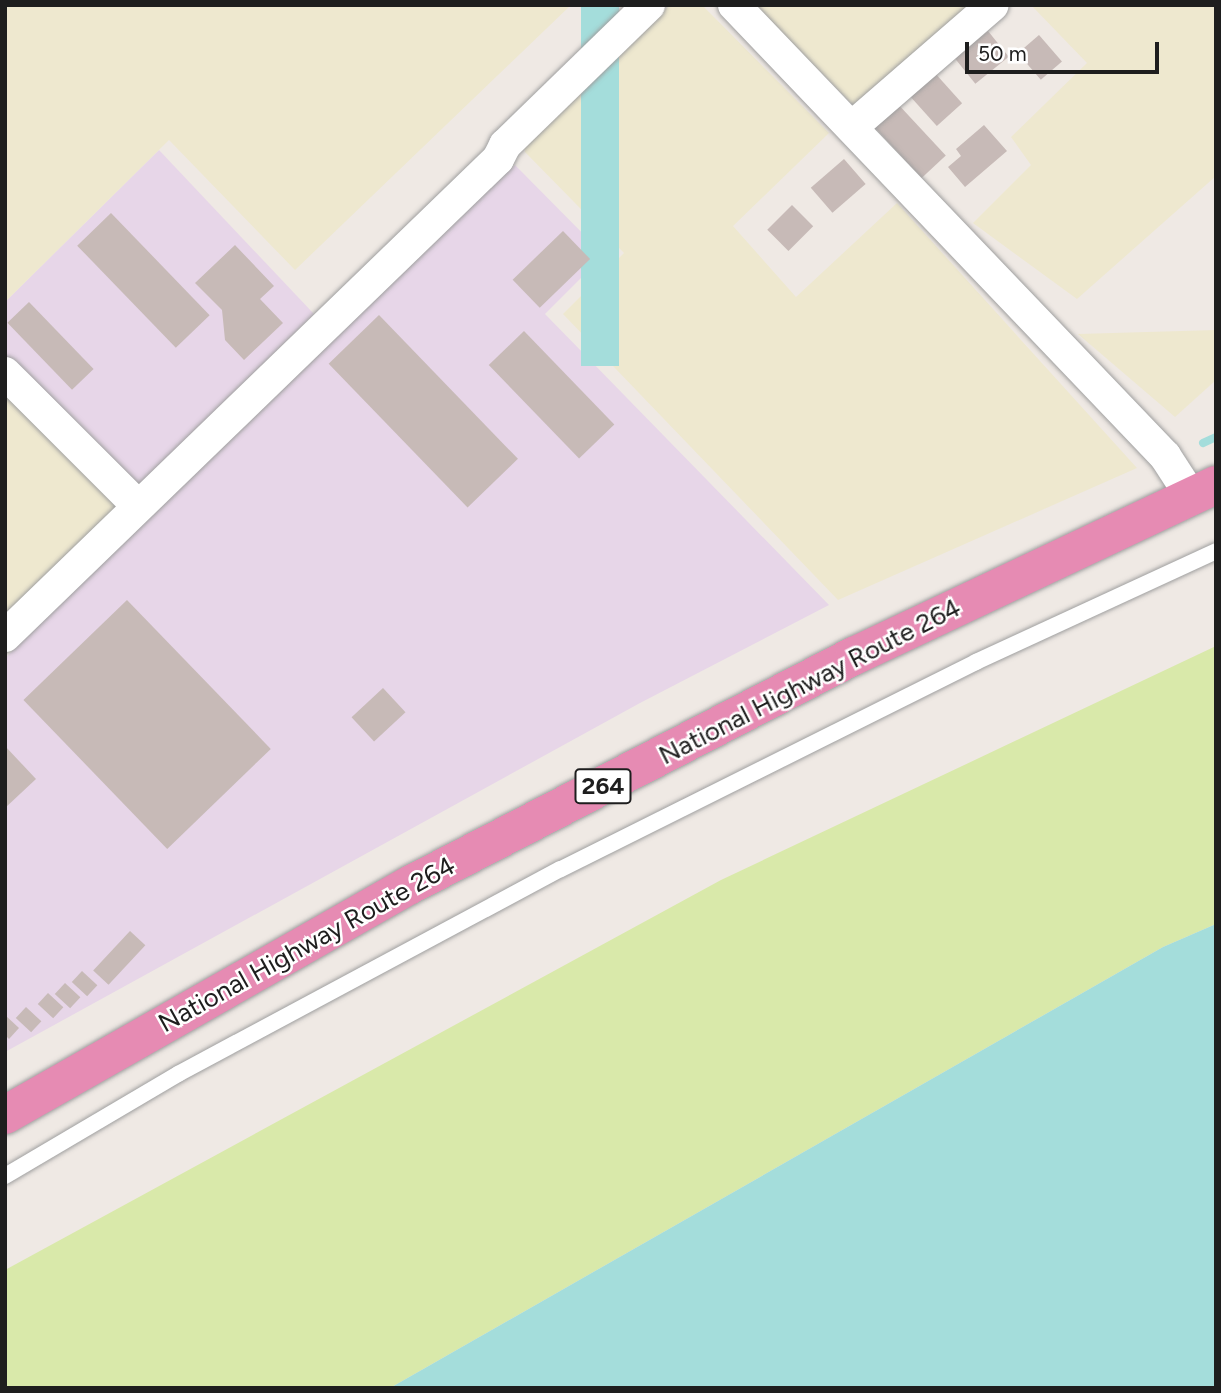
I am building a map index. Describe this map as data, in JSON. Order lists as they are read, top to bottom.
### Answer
{
  "streets": {
    "highway": ["National Highway Route 264", "264"]
  },
  "scale_bar": "50 m"
}
